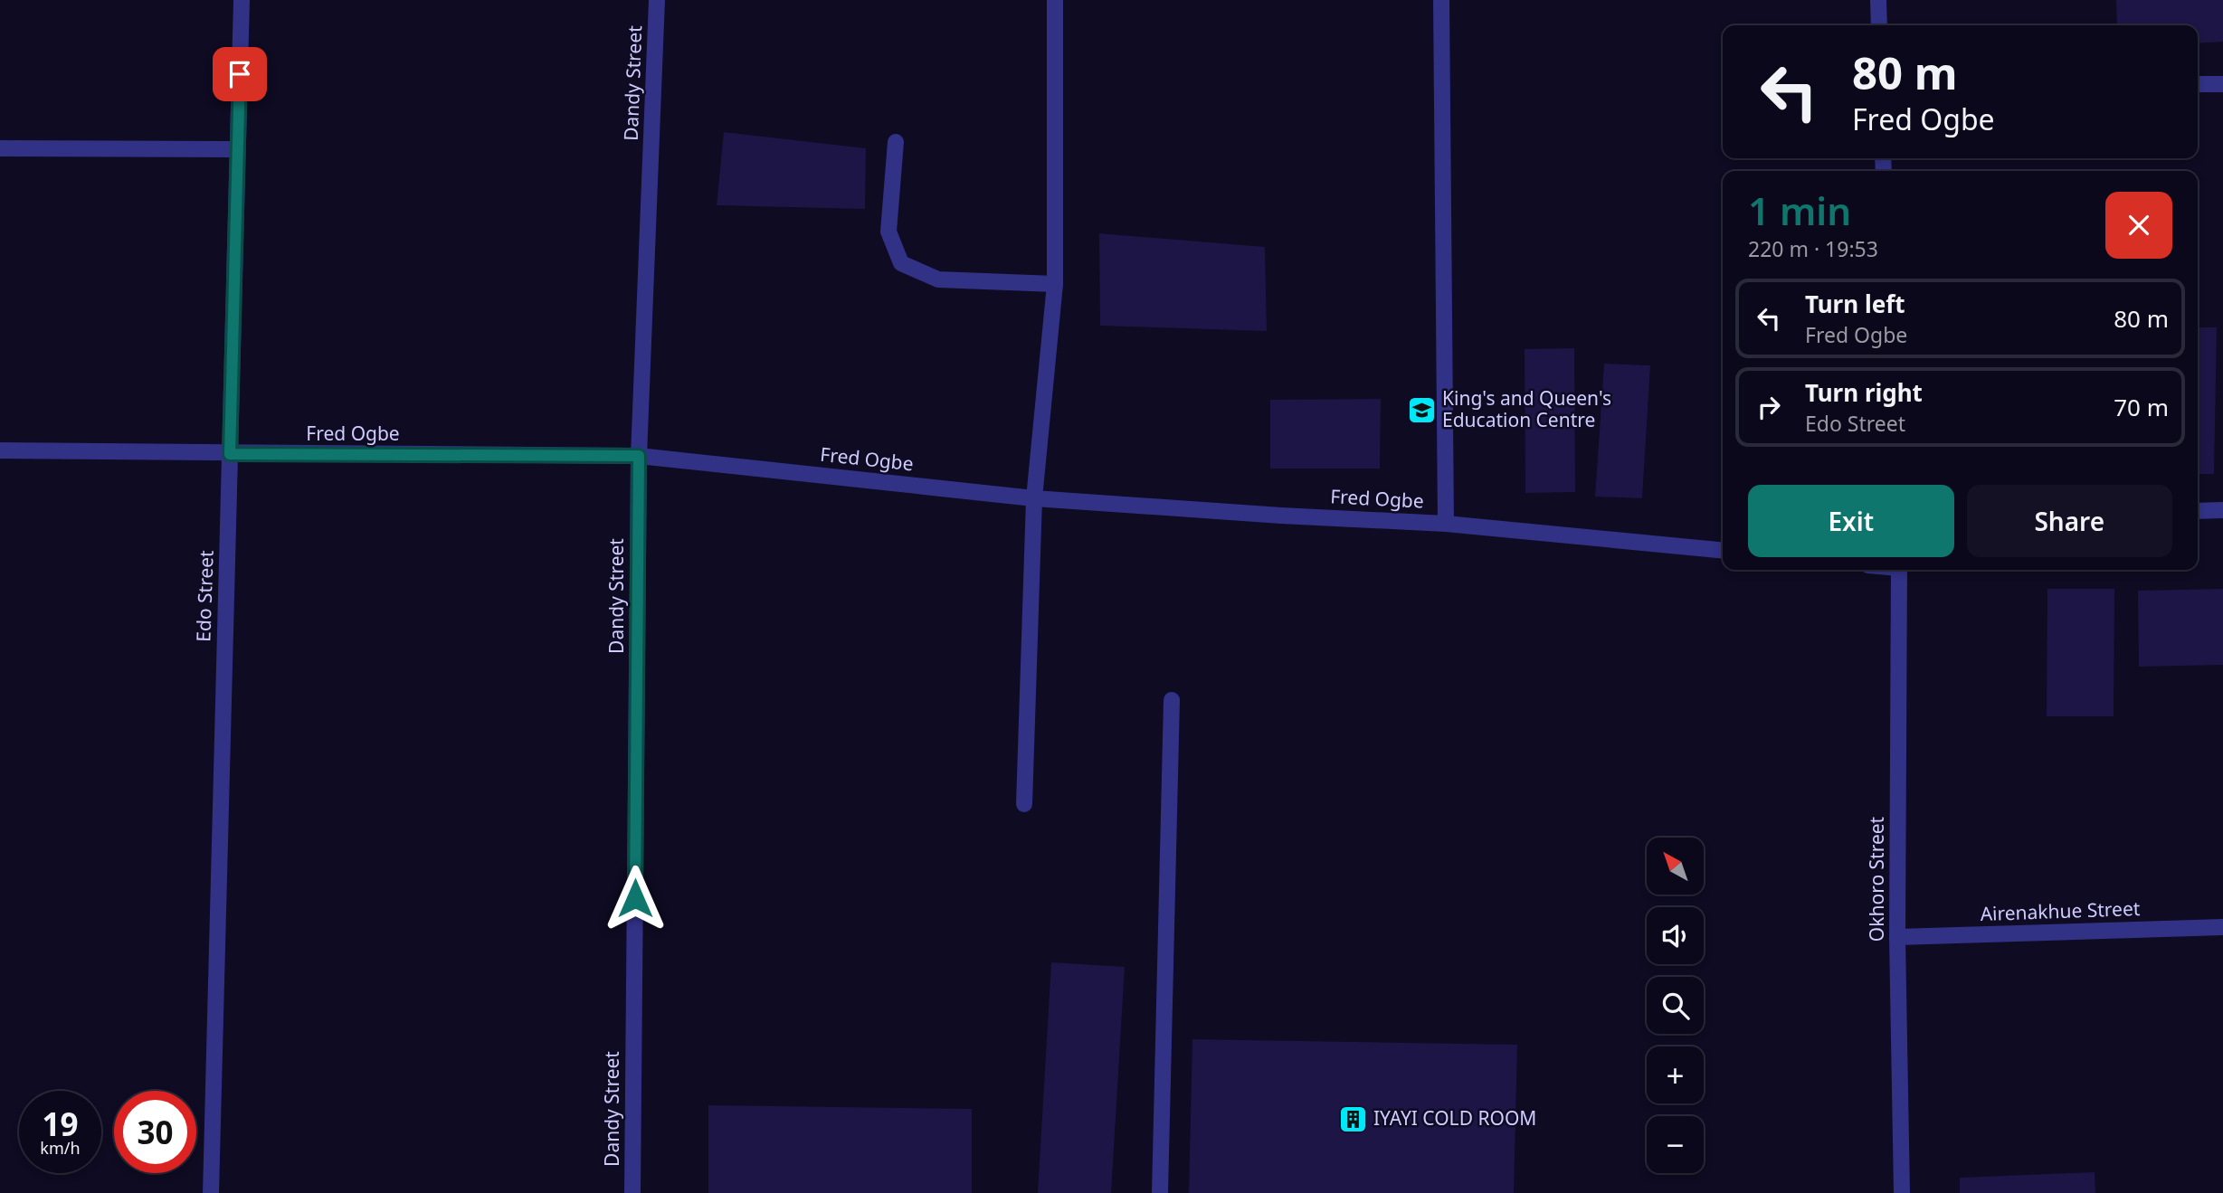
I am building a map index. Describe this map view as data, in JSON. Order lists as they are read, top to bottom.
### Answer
{
  "streets": {
    "street": [
      "Dandy Street",
      "Fred Ogbe",
      "Edo Street",
      "Okhoro Street",
      "Airenakhue Street"
    ]
  },
  "crossings": [
    ["Dandy Street", "Fred Ogbe"],
    ["Fred Ogbe", "Edo Street"],
    ["Okhoro Street", "Airenakhue Street"]
  ],
  "places": {
    "school or university": ["King's and Queen's Education Centre"],
    "building": ["IYAYI COLD ROOM"]
  },
  "north": "top left",
  "page": {
    "turn": ["80 m", "Fred Ogbe"],
    "heading": ["1 min", "220 m · 19:53"],
    "list": [
      {
        "name": "Turn left",
        "note": "Fred Ogbe",
        "value": "80 m"
      },
      {
        "name": "Turn right",
        "note": "Edo Street",
        "value": "70 m"
      }
    ],
    "buttons": ["Exit", "Share"],
    "map_buttons": ["+", "−"],
    "speed": "19 km/h",
    "limit": "30"
  }
}
